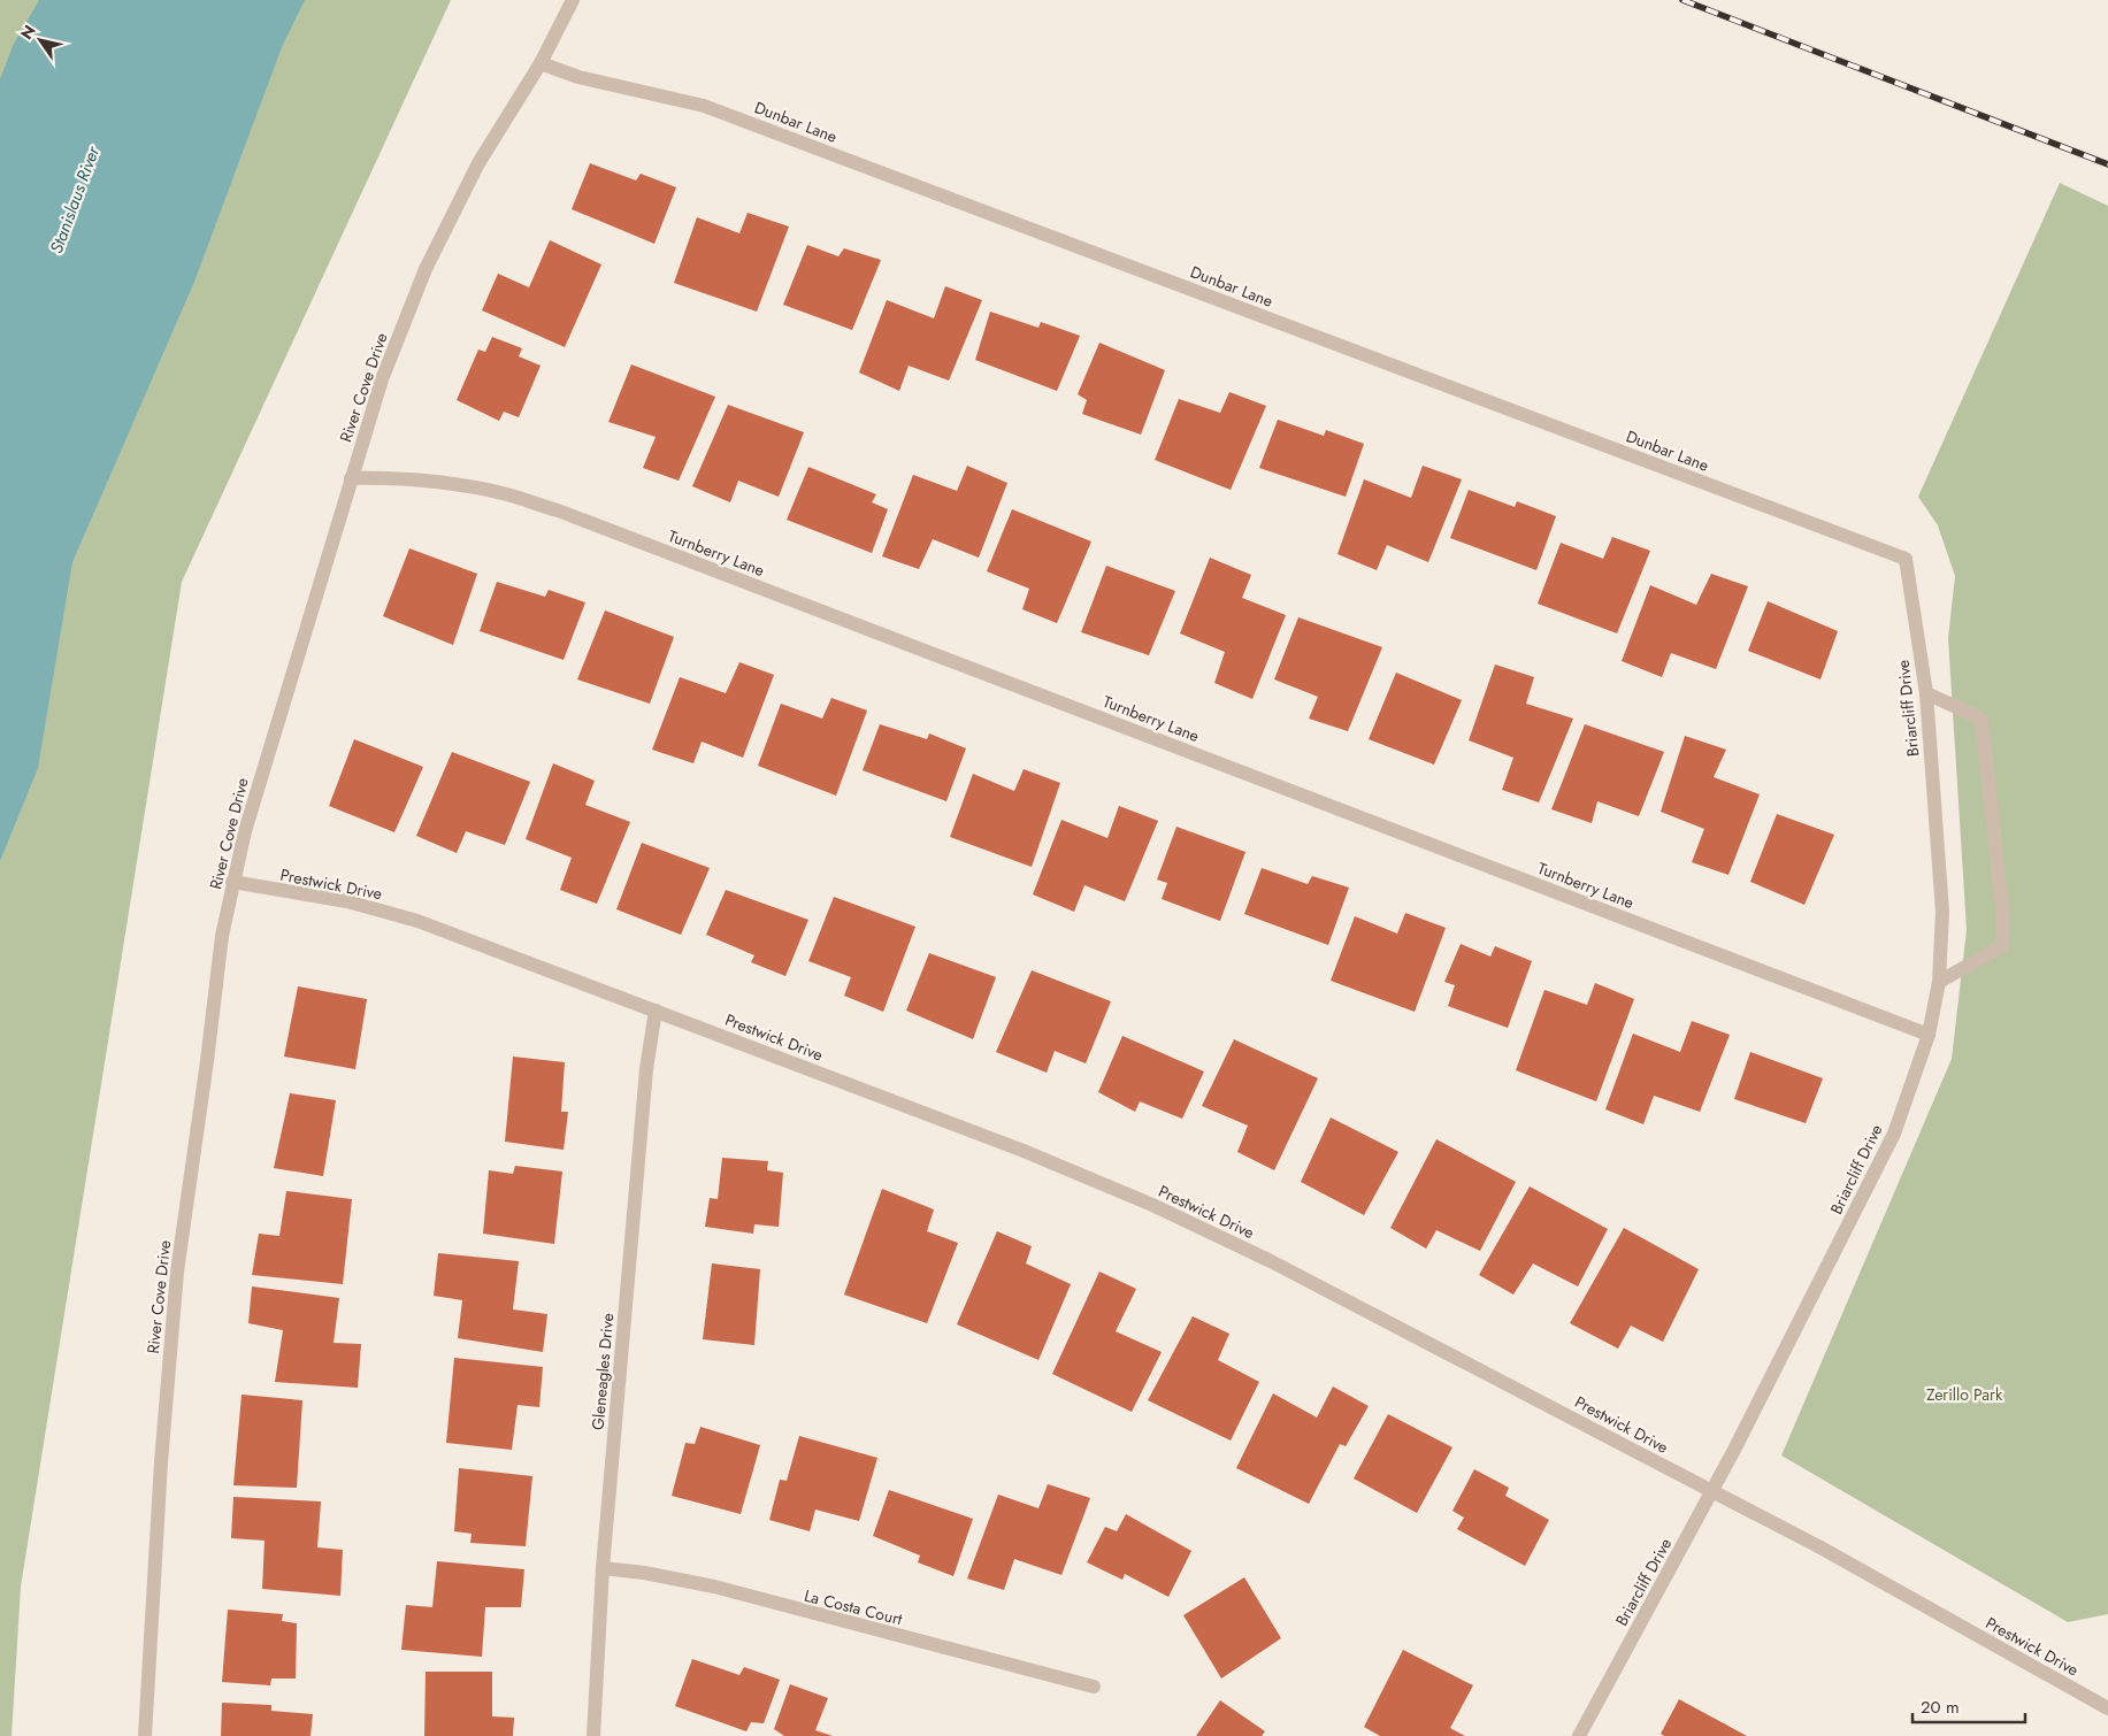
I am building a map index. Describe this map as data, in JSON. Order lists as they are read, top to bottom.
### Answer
{
  "streets": {
    "street": [
      "Dunbar Lane",
      "River Cove Drive",
      "Turnberry Lane",
      "Briarcliff Drive",
      "Prestwick Drive",
      "Gleneagles Drive",
      "La Costa Court"
    ]
  },
  "crossings": [
    ["Dunbar Lane", "River Cove Drive"],
    ["Dunbar Lane", "Briarcliff Drive"],
    ["River Cove Drive", "Turnberry Lane"],
    ["River Cove Drive", "Prestwick Drive"],
    ["Turnberry Lane", "Briarcliff Drive"],
    ["Prestwick Drive", "Gleneagles Drive"],
    ["Gleneagles Drive", "La Costa Court"]
  ],
  "water": ["Stanislaus River"],
  "parks": ["Zerillo Park"],
  "scale_bar": "20 m",
  "north": "top left"
}
